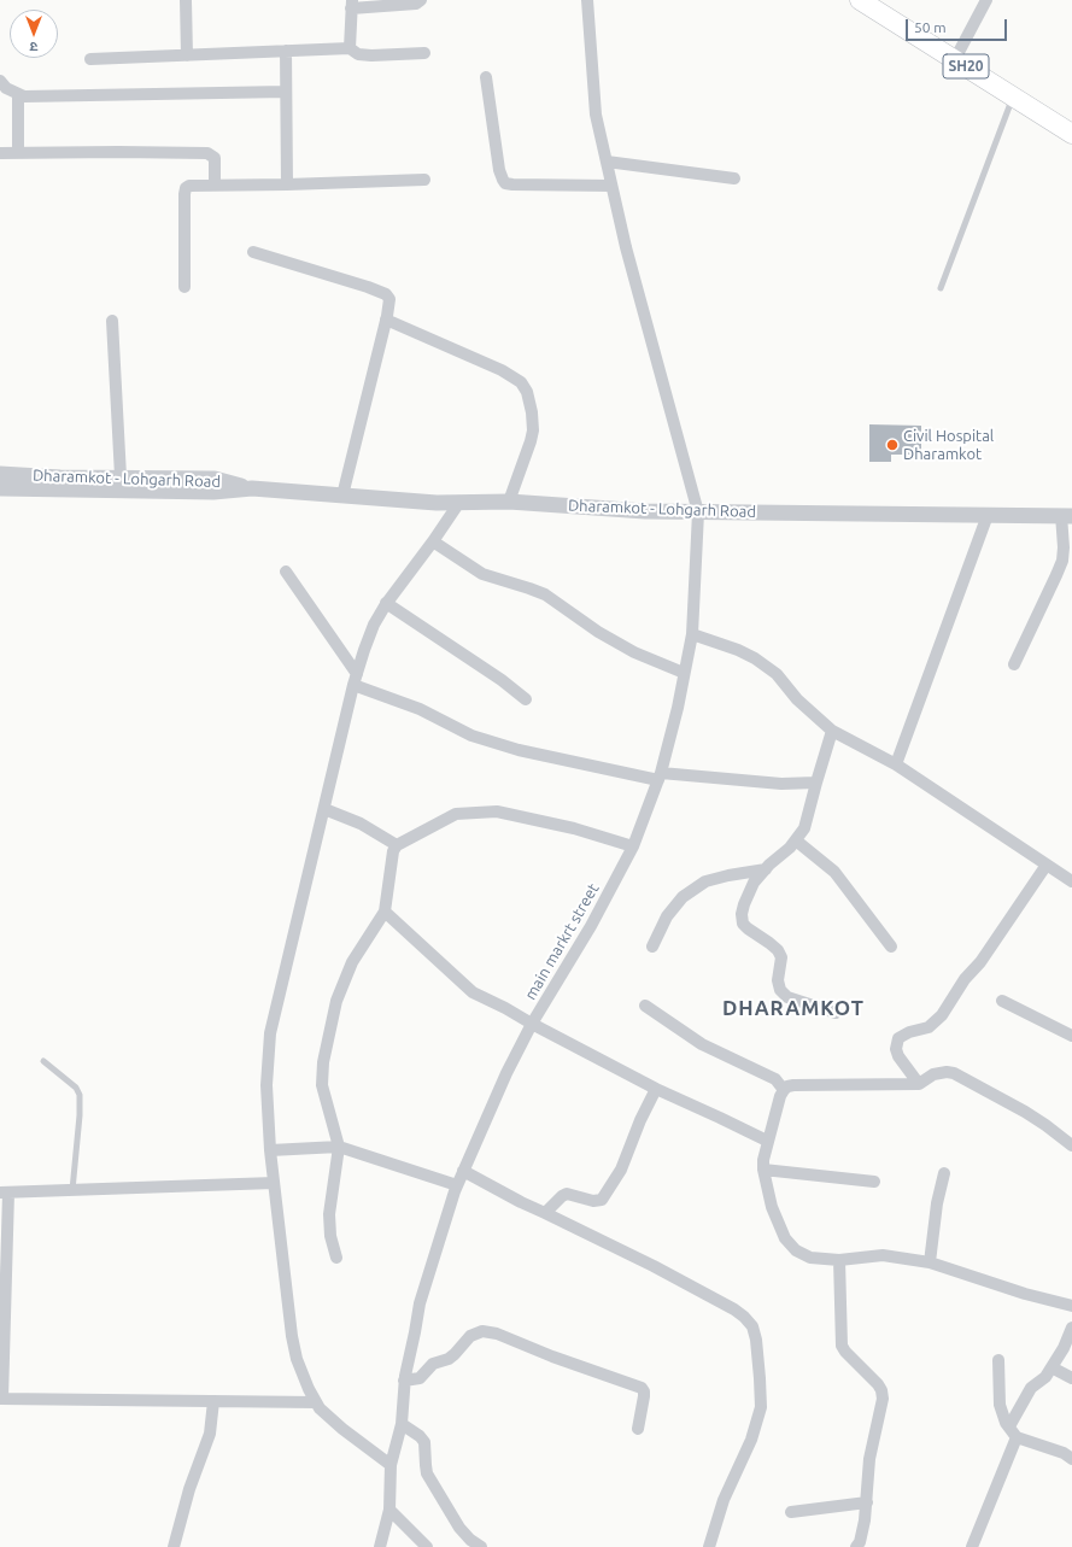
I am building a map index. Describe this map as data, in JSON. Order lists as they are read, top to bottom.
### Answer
{
  "streets": {
    "main road": ["SH20"],
    "street": ["Dharamkot - Lohgarh Road", "main markrt street"]
  },
  "crossings": [
    ["Dharamkot - Lohgarh Road", "main markrt street"]
  ],
  "districts": ["DHARAMKOT"],
  "places": ["Civil Hospital Dharamkot"],
  "scale_bar": "50 m",
  "north": "bottom"
}
